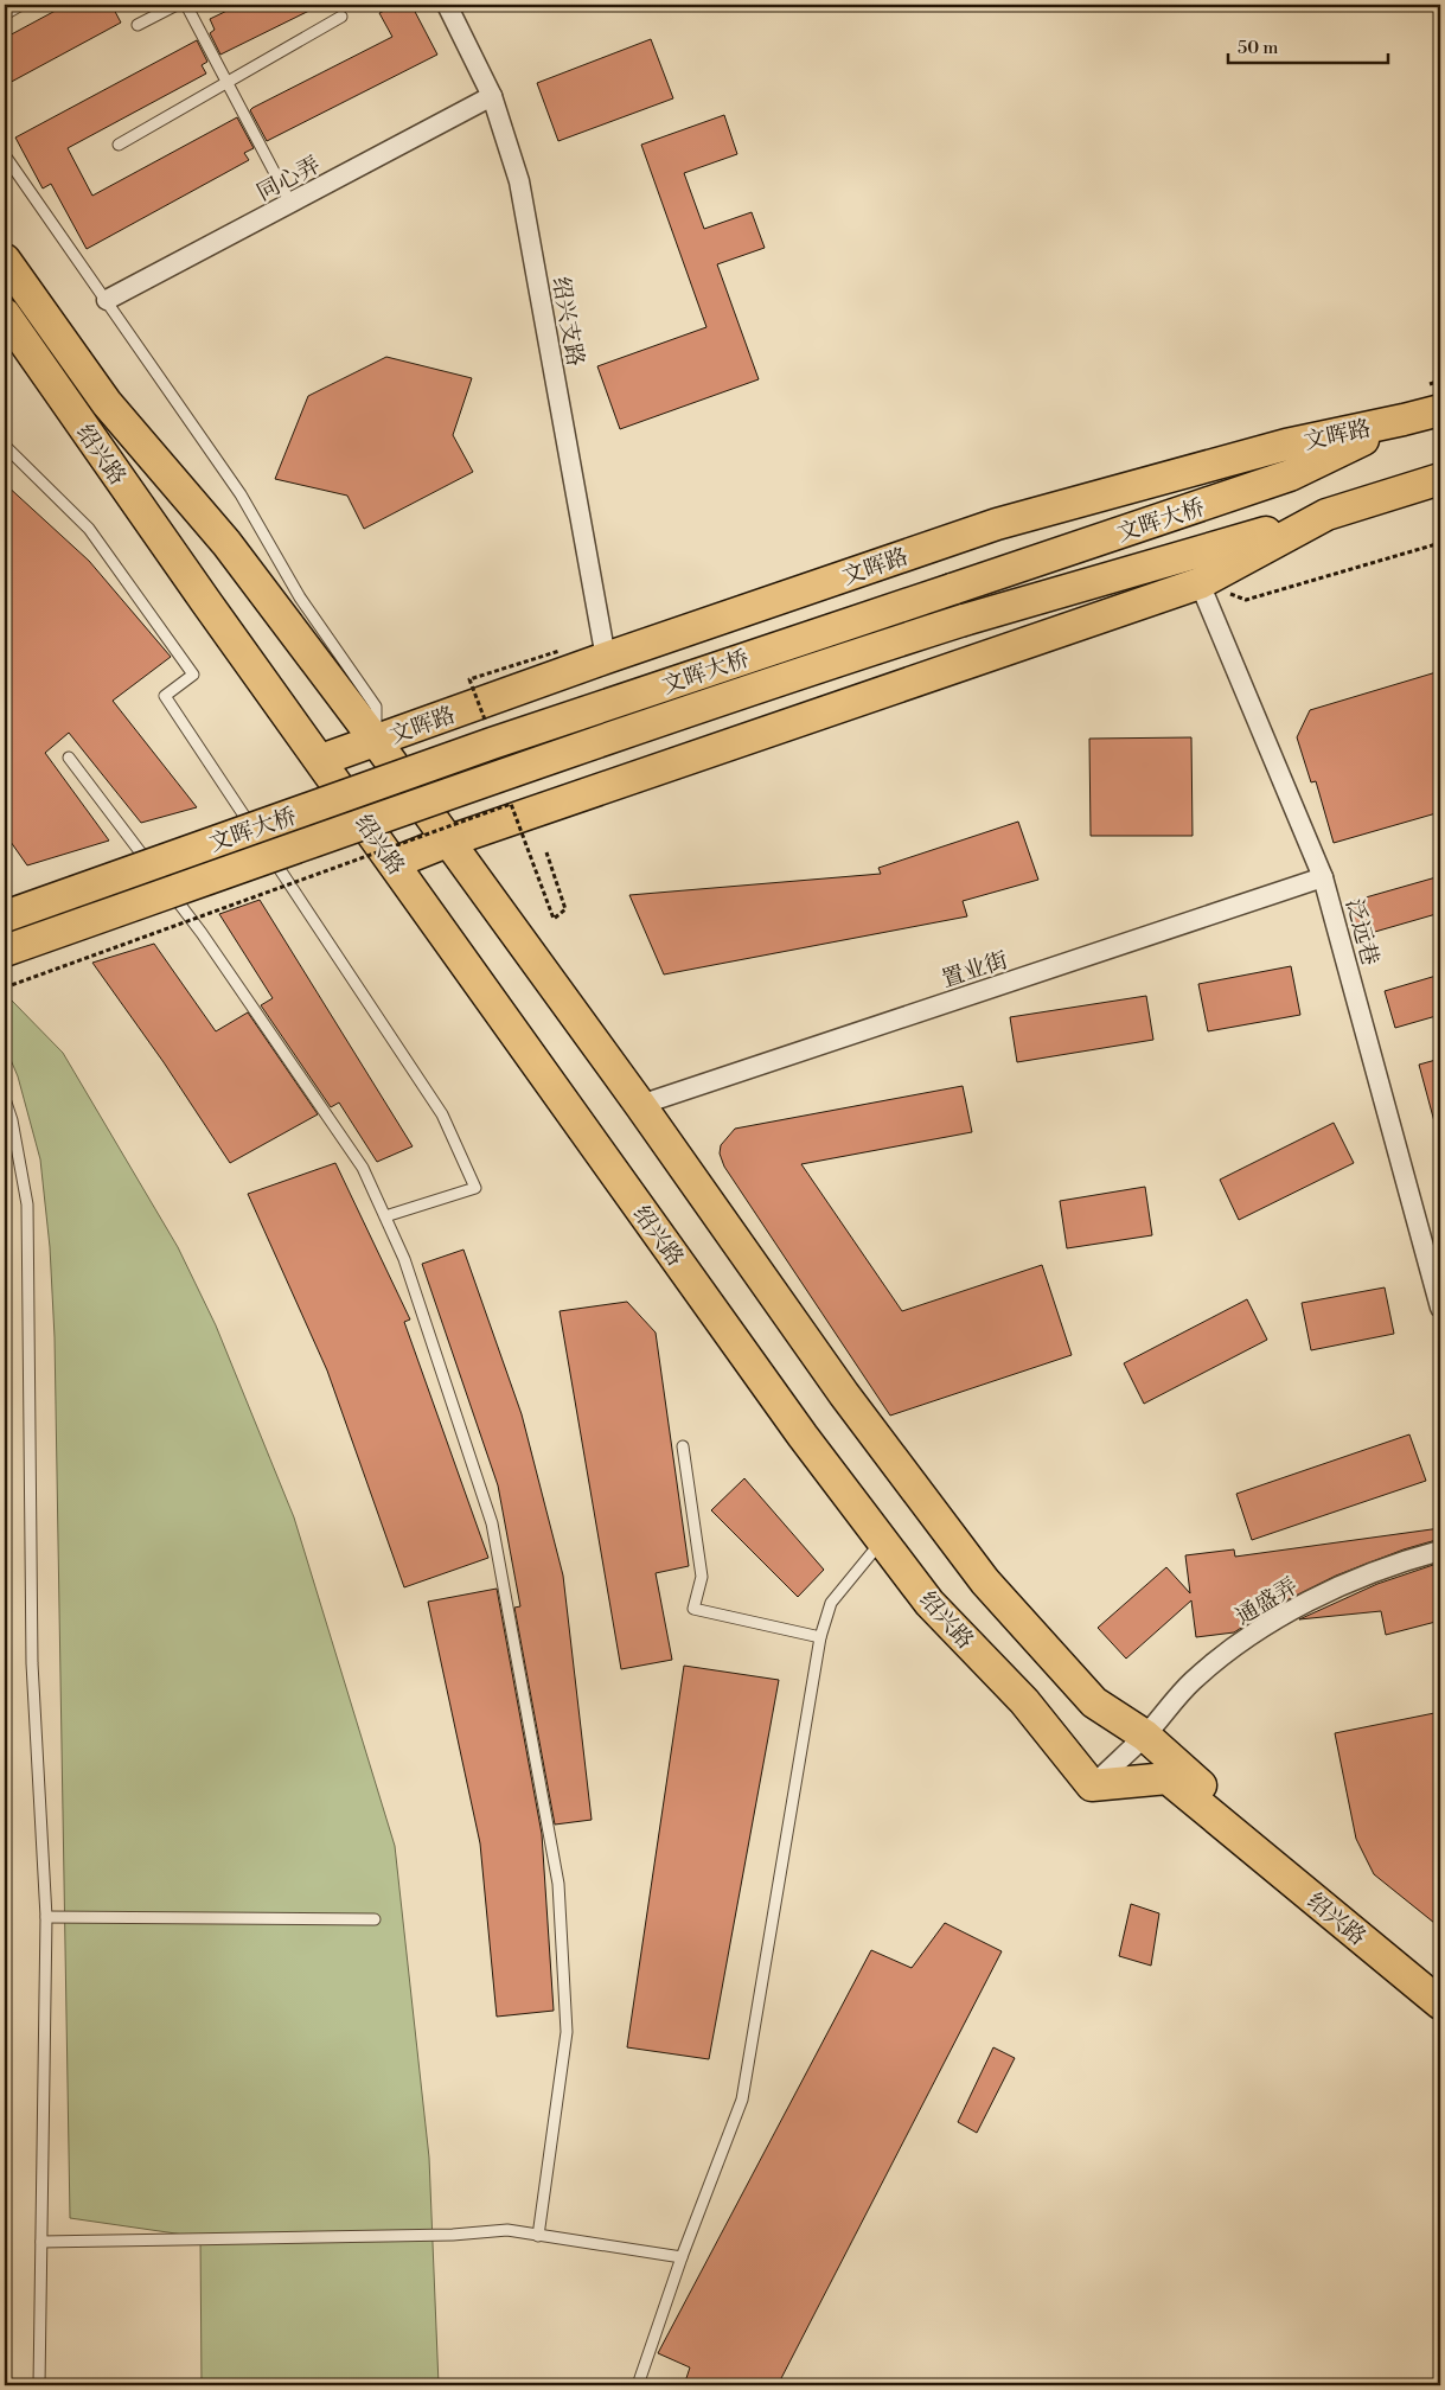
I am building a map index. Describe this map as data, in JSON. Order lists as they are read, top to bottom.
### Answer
{
  "streets": {
    "main road": ["文晖路", "绍兴路", "文晖大桥"],
    "street": [
      "同心弄",
      "绍兴支路",
      "泛远巷",
      "置业街",
      "通盛弄"
    ]
  },
  "crossings": [
    ["同心弄", "绍兴支路"],
    ["绍兴支路", "文晖路"],
    ["文晖路", "绍兴路"],
    ["文晖路", "文晖大桥"],
    ["绍兴路", "置业街"],
    ["绍兴路", "通盛弄"],
    ["泛远巷", "置业街"]
  ],
  "scale_bar": "50 m"
}
